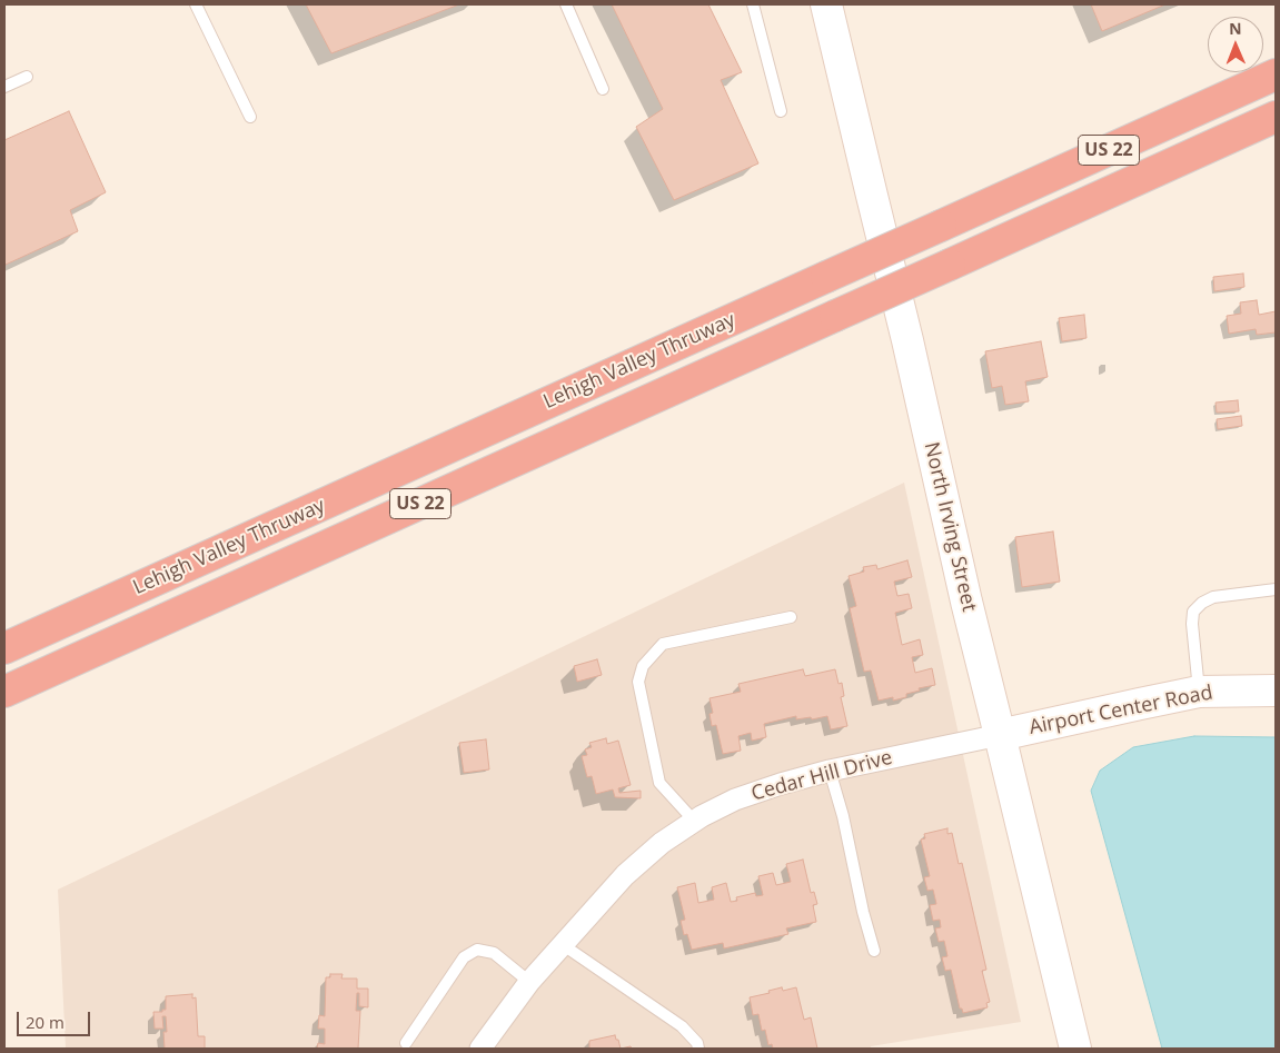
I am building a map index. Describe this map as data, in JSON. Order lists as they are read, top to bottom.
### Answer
{
  "streets": {
    "highway": ["US 22", "Lehigh Valley Thruway"],
    "street": ["North Irving Street", "Airport Center Road", "Cedar Hill Drive"]
  },
  "crossings": [
    ["North Irving Street", "Airport Center Road"],
    ["North Irving Street", "Cedar Hill Drive"],
    ["Airport Center Road", "Cedar Hill Drive"]
  ],
  "scale_bar": "20 m",
  "north": "top"
}
